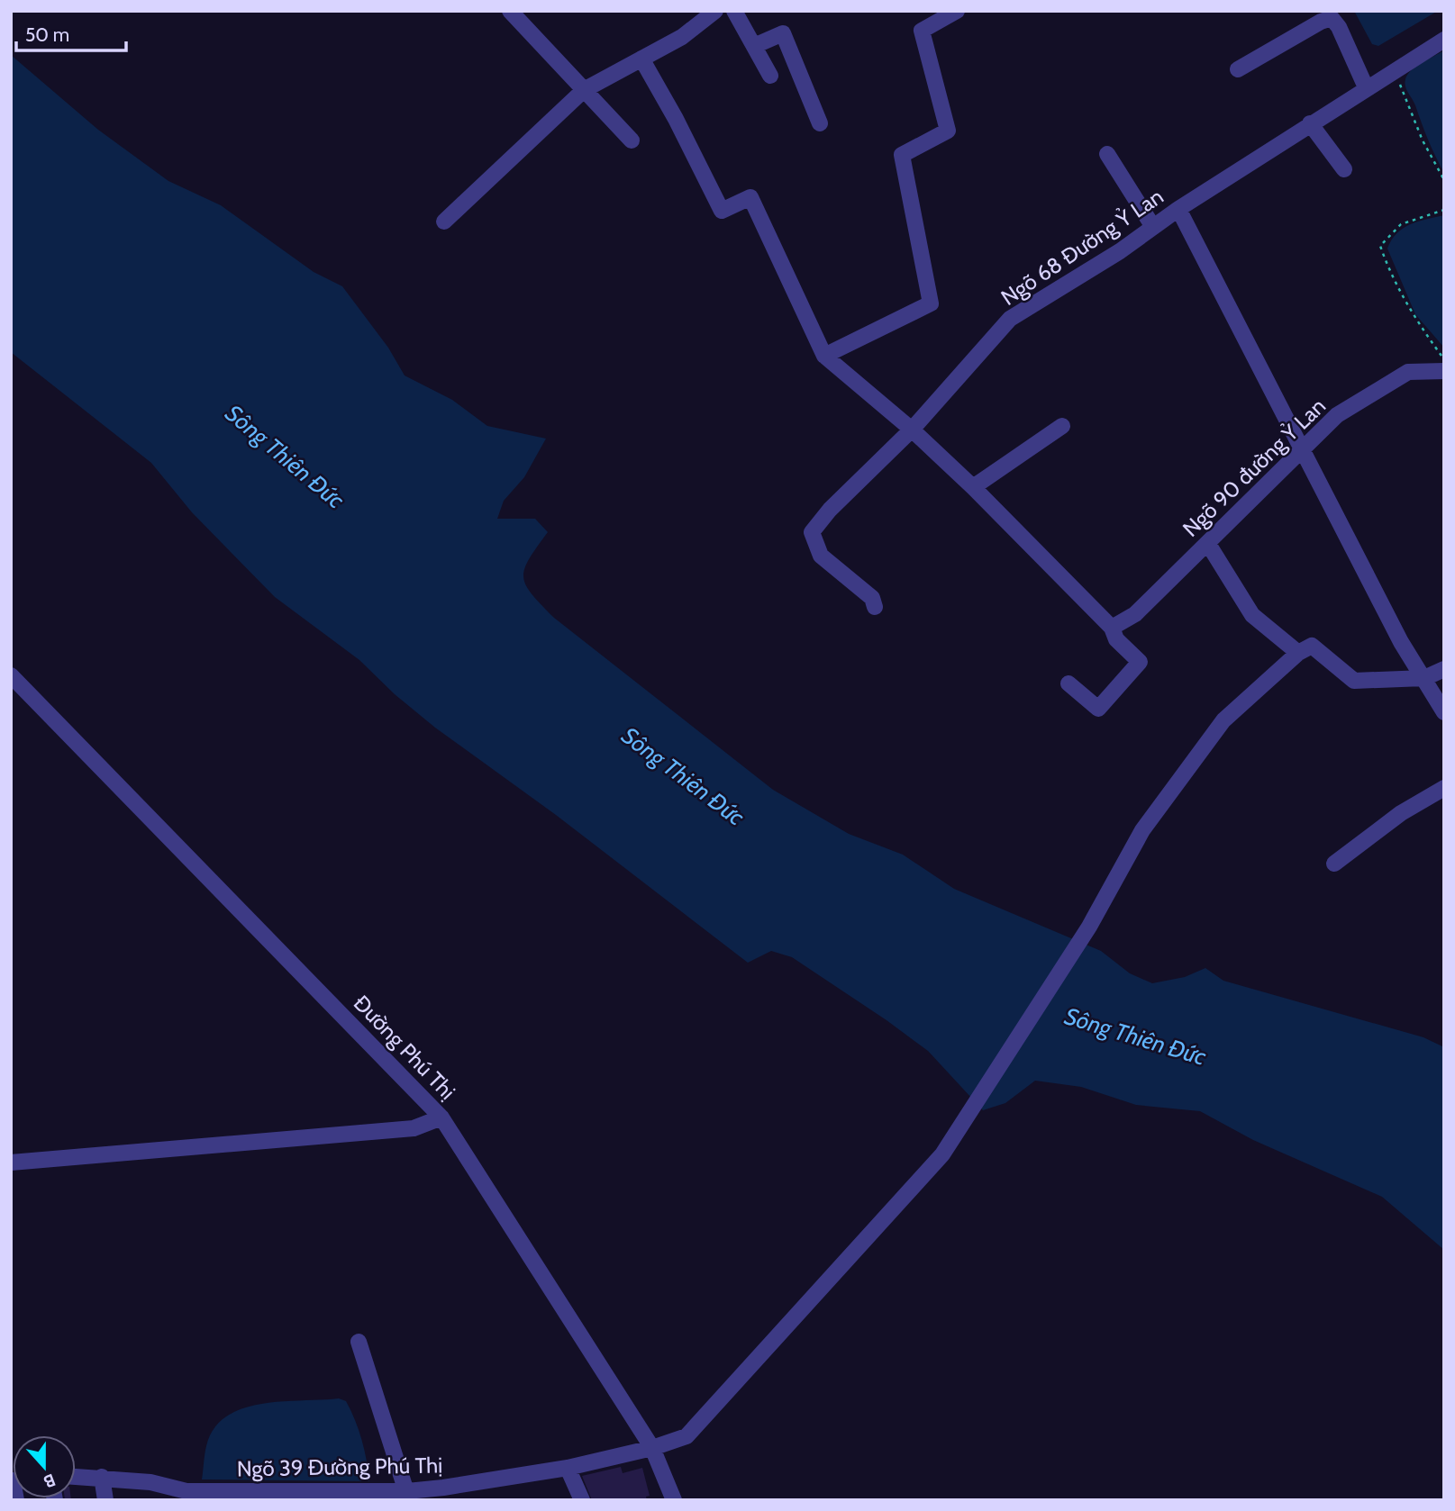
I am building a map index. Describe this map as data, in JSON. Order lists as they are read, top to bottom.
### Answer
{
  "streets": {
    "street": [
      "Ngõ 68 Đường Ỷ Lan",
      "Ngõ 90 đường Ỷ Lan",
      "Đường Phú Thị",
      "Ngõ 39 Đường Phú Thị"
    ]
  },
  "crossings": [
    ["Đường Phú Thị", "Ngõ 39 Đường Phú Thị"]
  ],
  "water": ["Sông Thiên Đức"],
  "scale_bar": "50 m",
  "north": "bottom"
}
